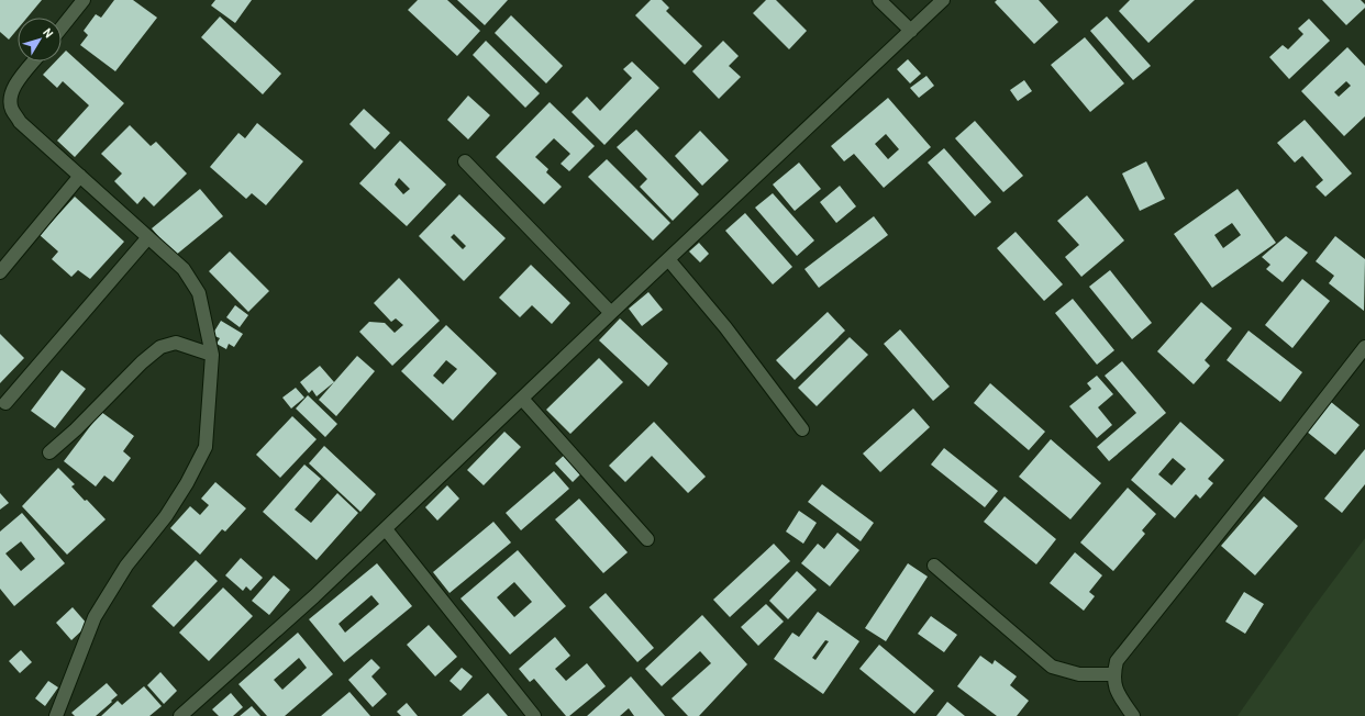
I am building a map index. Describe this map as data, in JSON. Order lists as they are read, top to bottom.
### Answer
{
  "north": "top right"
}
